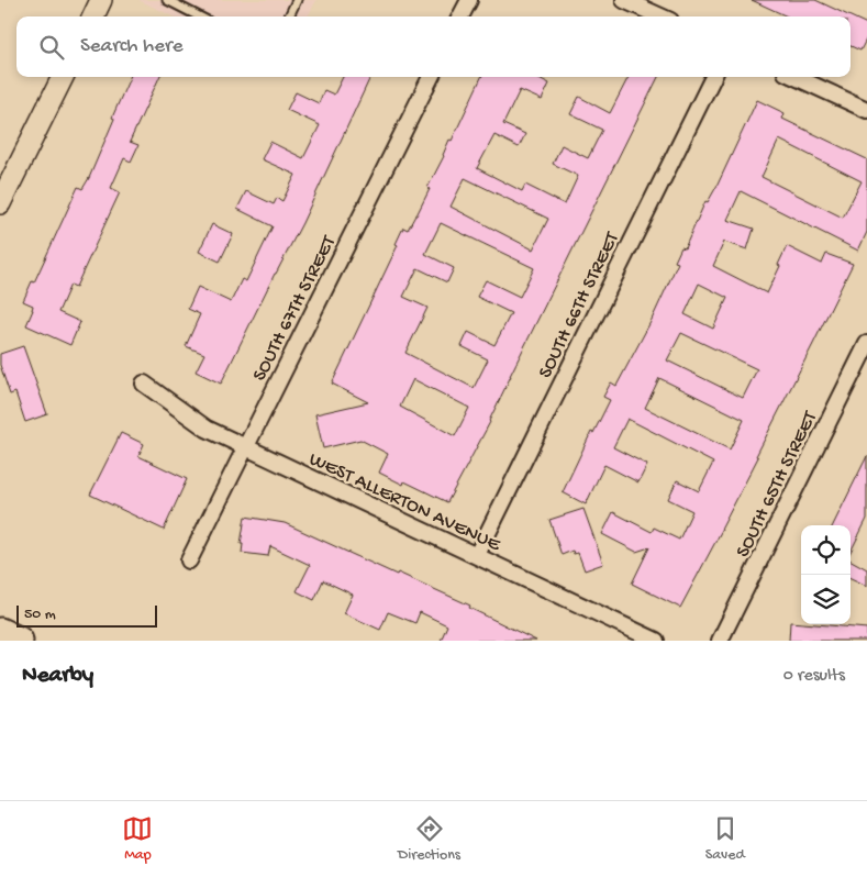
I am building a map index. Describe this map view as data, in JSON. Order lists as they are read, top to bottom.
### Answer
{
  "streets": {
    "street": [
      "SOUTH 66TH STREET",
      "SOUTH 67TH STREET",
      "SOUTH 65TH STREET",
      "WEST ALLERTON AVENUE"
    ]
  },
  "crossings": [
    ["SOUTH 66TH STREET", "WEST ALLERTON AVENUE"],
    ["SOUTH 67TH STREET", "WEST ALLERTON AVENUE"]
  ],
  "scale_bar": "50 m",
  "page": {
    "search": "Search here",
    "scale": "50 m",
    "heading": ["Nearby", "0 results"],
    "nav": ["Map", "Directions", "Saved"]
  }
}
